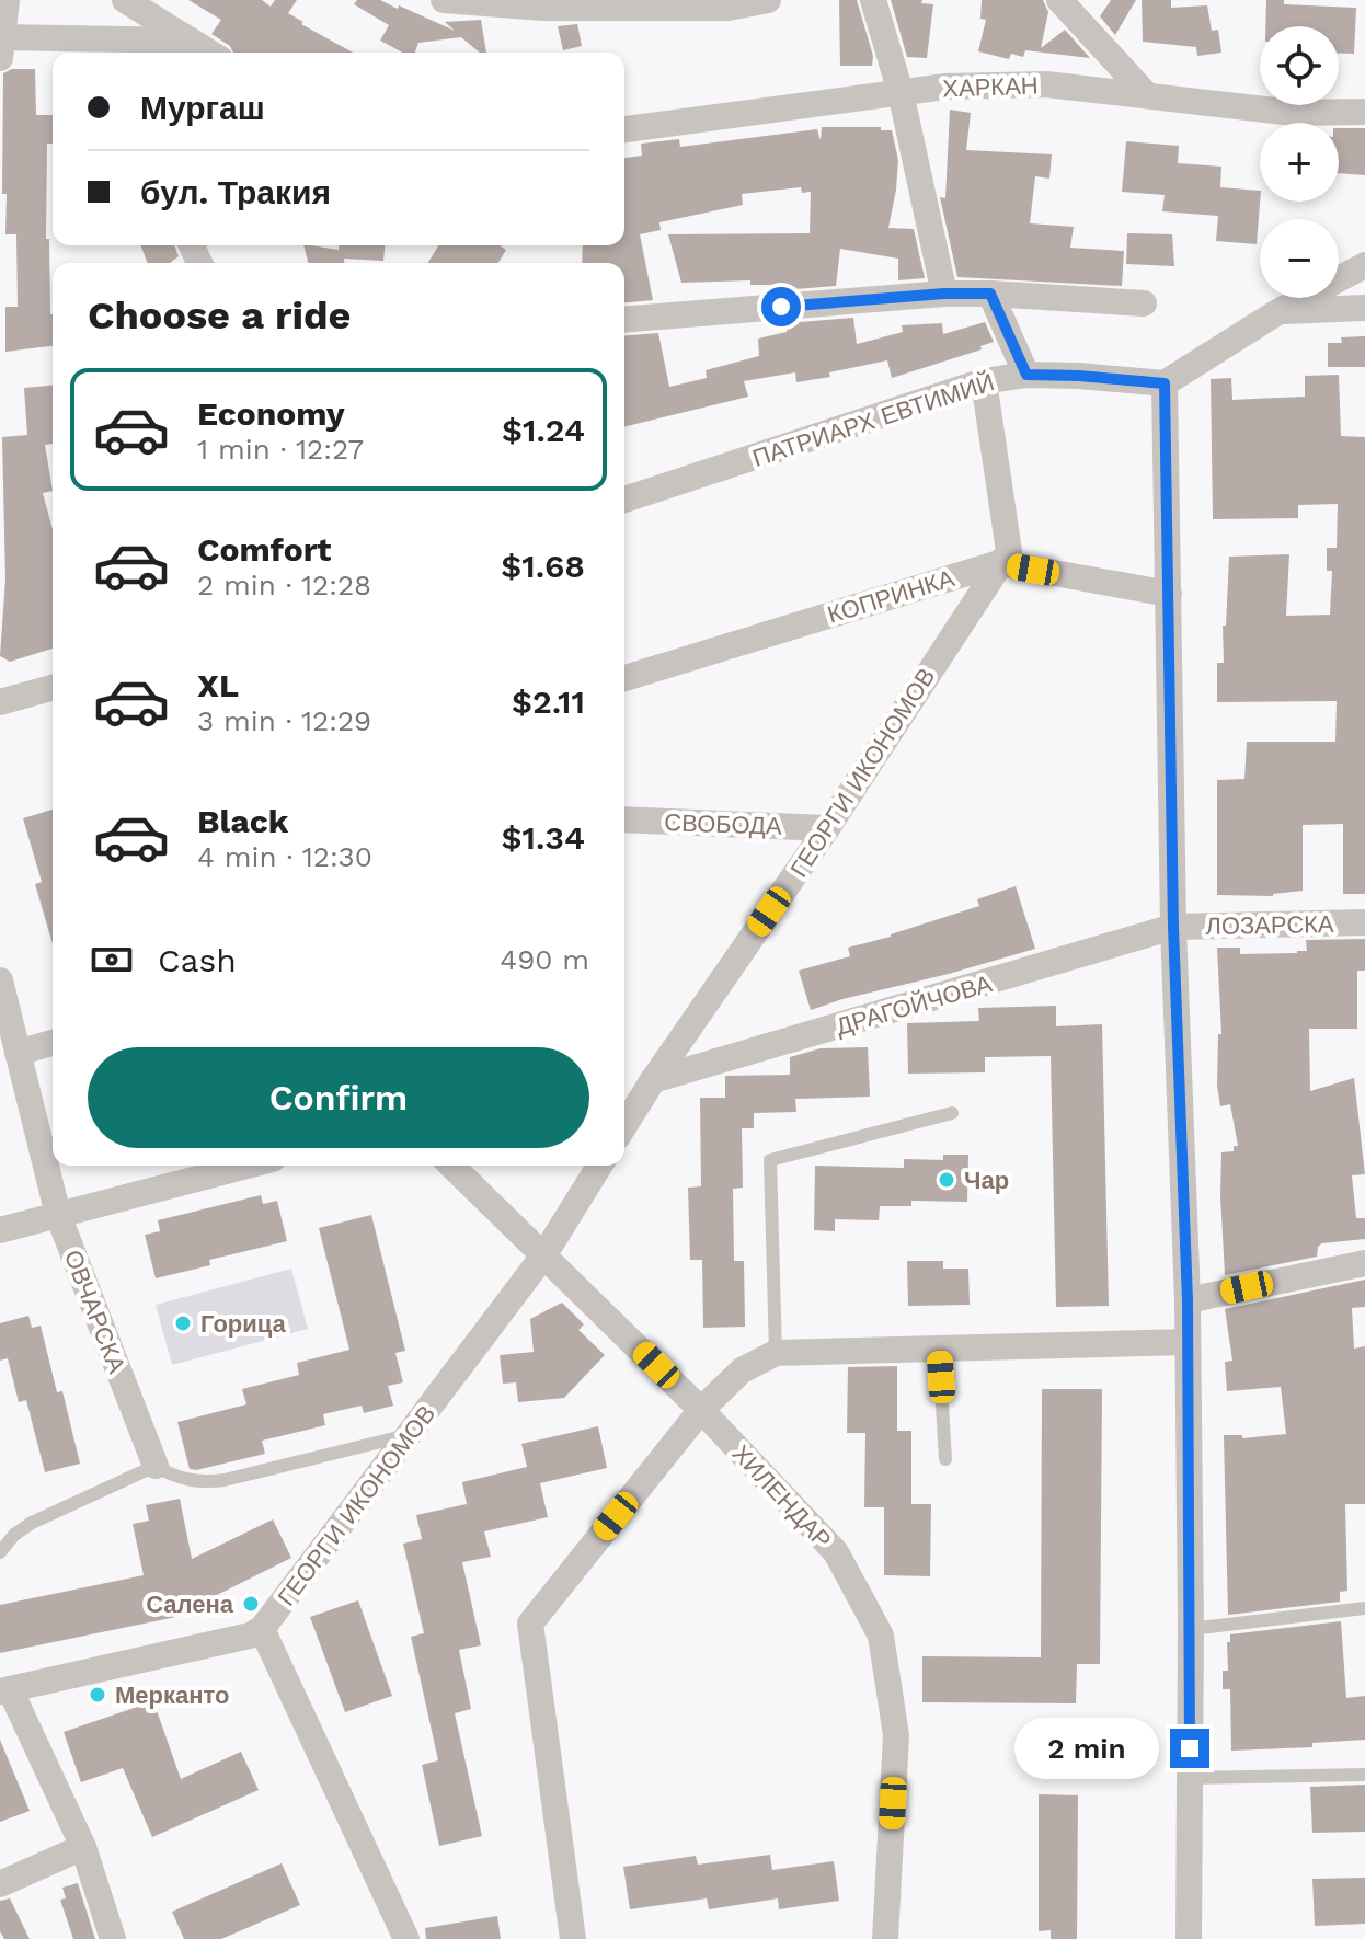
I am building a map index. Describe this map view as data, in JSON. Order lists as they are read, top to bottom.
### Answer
{
  "streets": {
    "street": [
      "ХАРКАН",
      "ПАТРИАРХ ЕВТИМИЙ",
      "КОПРИНКА",
      "ГЕОРГИ ИКОНОМОВ",
      "СВОБОДА",
      "ЛОЗАРСКА",
      "ДРАГОЙЧОВА",
      "ОВЧАРСКА",
      "ХИЛЕНДАР"
    ]
  },
  "crossings": [
    ["ПАТРИАРХ ЕВТИМИЙ", "ГЕОРГИ ИКОНОМОВ"],
    ["КОПРИНКА", "ГЕОРГИ ИКОНОМОВ"],
    ["ГЕОРГИ ИКОНОМОВ", "СВОБОДА"],
    ["ГЕОРГИ ИКОНОМОВ", "ДРАГОЙЧОВА"],
    ["ГЕОРГИ ИКОНОМОВ", "ХИЛЕНДАР"],
    ["ЛОЗАРСКА", "ДРАГОЙЧОВА"]
  ],
  "places": [
    "Чар",
    "Горица",
    "Салена",
    "Мерканто"
  ],
  "page": {
    "map_buttons": ["+", "−"],
    "banner": ["Мургаш", "бул. Тракия"],
    "heading": "Choose a ride",
    "list": [
      {
        "name": "Economy",
        "note": "1 min · 12:27",
        "value": "$1.24"
      },
      {
        "name": "Comfort",
        "note": "2 min · 12:28",
        "value": "$1.68"
      },
      {
        "name": "XL",
        "note": "3 min · 12:29",
        "value": "$2.11"
      },
      {
        "name": "Black",
        "note": "4 min · 12:30",
        "value": "$1.34"
      }
    ],
    "pay": ["Cash", "490 m"],
    "buttons": "Confirm",
    "bubble": "2 min"
  }
}
